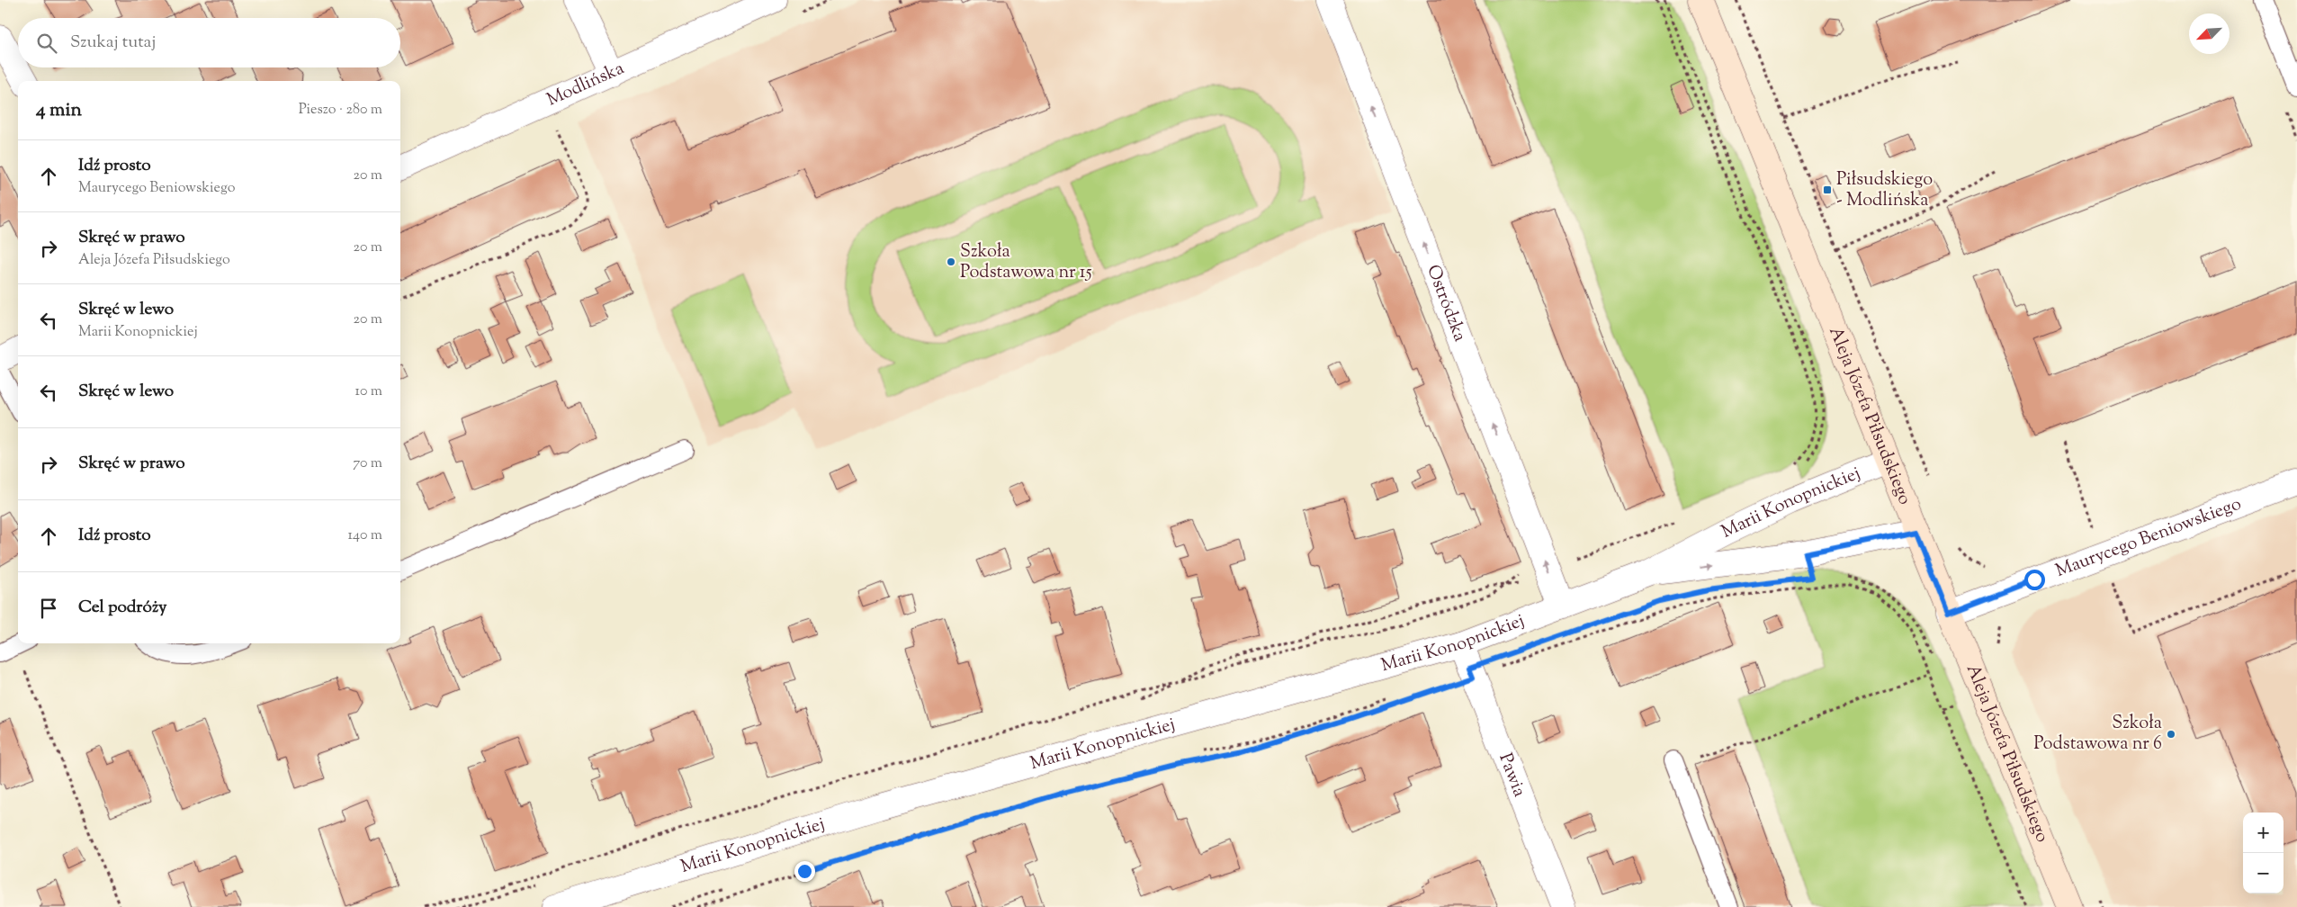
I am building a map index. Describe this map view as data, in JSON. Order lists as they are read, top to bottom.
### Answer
{
  "streets": {
    "main road": ["Aleja Józefa Piłsudskiego"],
    "street": [
      "Modlińska",
      "Ostródzka",
      "Marii Konopnickiej",
      "Maurycego Beniowskiego",
      "Pawia"
    ]
  },
  "crossings": [
    ["Ostródzka", "Marii Konopnickiej"],
    ["Aleja Józefa Piłsudskiego", "Marii Konopnickiej"],
    ["Aleja Józefa Piłsudskiego", "Maurycego Beniowskiego"],
    ["Marii Konopnickiej", "Pawia"]
  ],
  "one_way": ["Ostródzka"],
  "places": {
    "transit": ["Piłsudskiego - Modlińska"],
    "other": ["Szkoła Podstawowa nr 15", "Szkoła Podstawowa nr 6"]
  },
  "north": "bottom left",
  "page": {
    "search": "Szukaj tutaj",
    "heading": ["4 min", "Pieszo · 280 m"],
    "list": [
      ["Idź prosto", "Maurycego Beniowskiego", "20 m"],
      ["Skręć w prawo", "Aleja Józefa Piłsudskiego", "20 m"],
      ["Skręć w lewo", "Marii Konopnickiej", "20 m"],
      ["Skręć w lewo", "10 m"],
      ["Skręć w prawo", "70 m"],
      ["Idź prosto", "140 m"],
      "Cel podróży"
    ],
    "map_buttons": ["+", "−"]
  }
}
